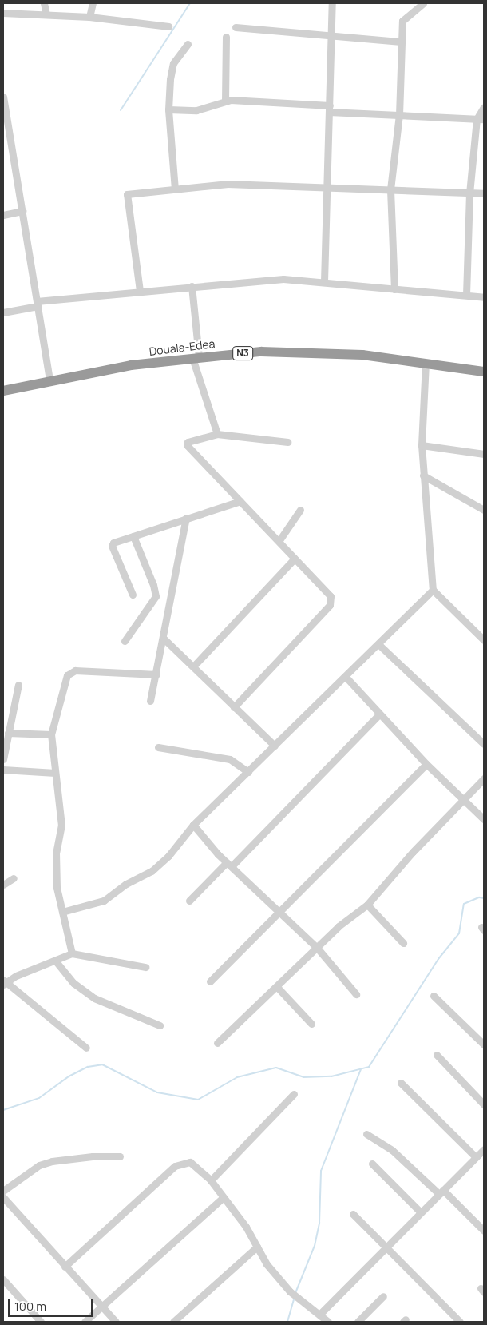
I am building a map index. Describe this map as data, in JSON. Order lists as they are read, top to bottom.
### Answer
{
  "streets": {
    "highway": ["Douala-Edea", "N3"]
  },
  "scale_bar": "100 m"
}
